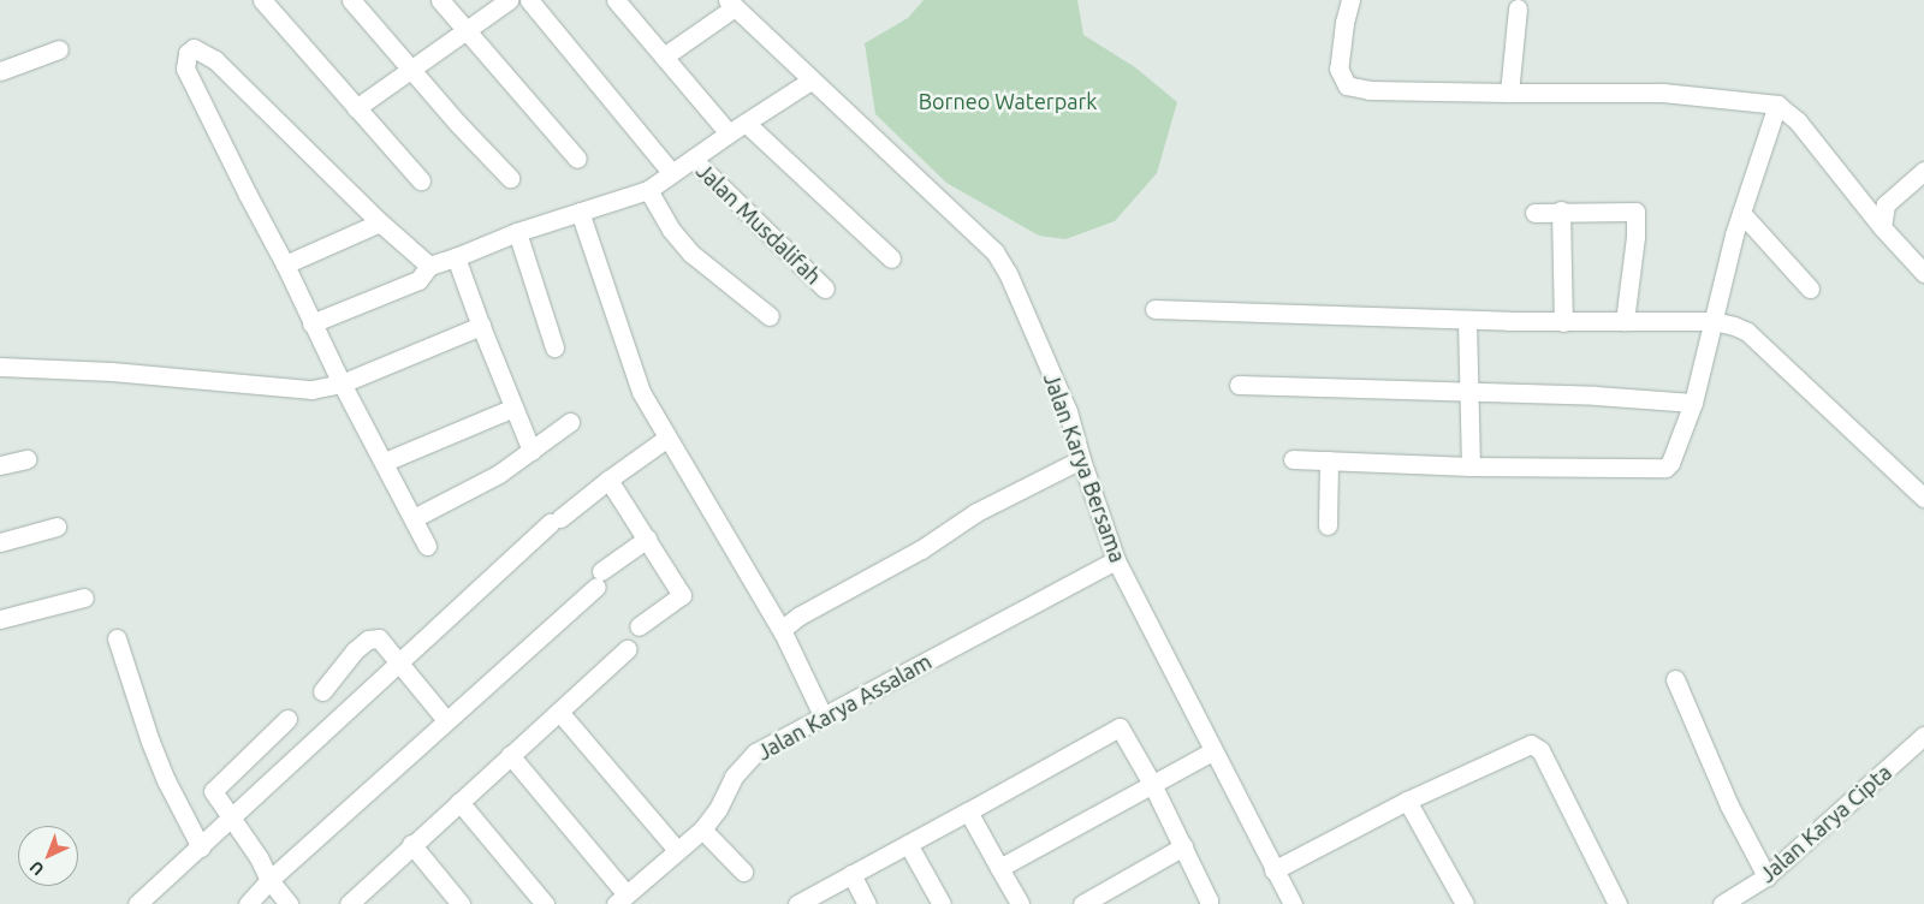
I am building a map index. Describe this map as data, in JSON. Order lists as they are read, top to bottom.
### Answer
{
  "streets": {
    "street": [
      "Jalan Musdalifah",
      "Jalan Karya Bersama",
      "Jalan Karya Assalam",
      "Jalan Karya Cipta"
    ]
  },
  "crossings": [
    ["Jalan Karya Bersama", "Jalan Karya Assalam"]
  ],
  "parks": ["Borneo Waterpark"],
  "north": "bottom left"
}
